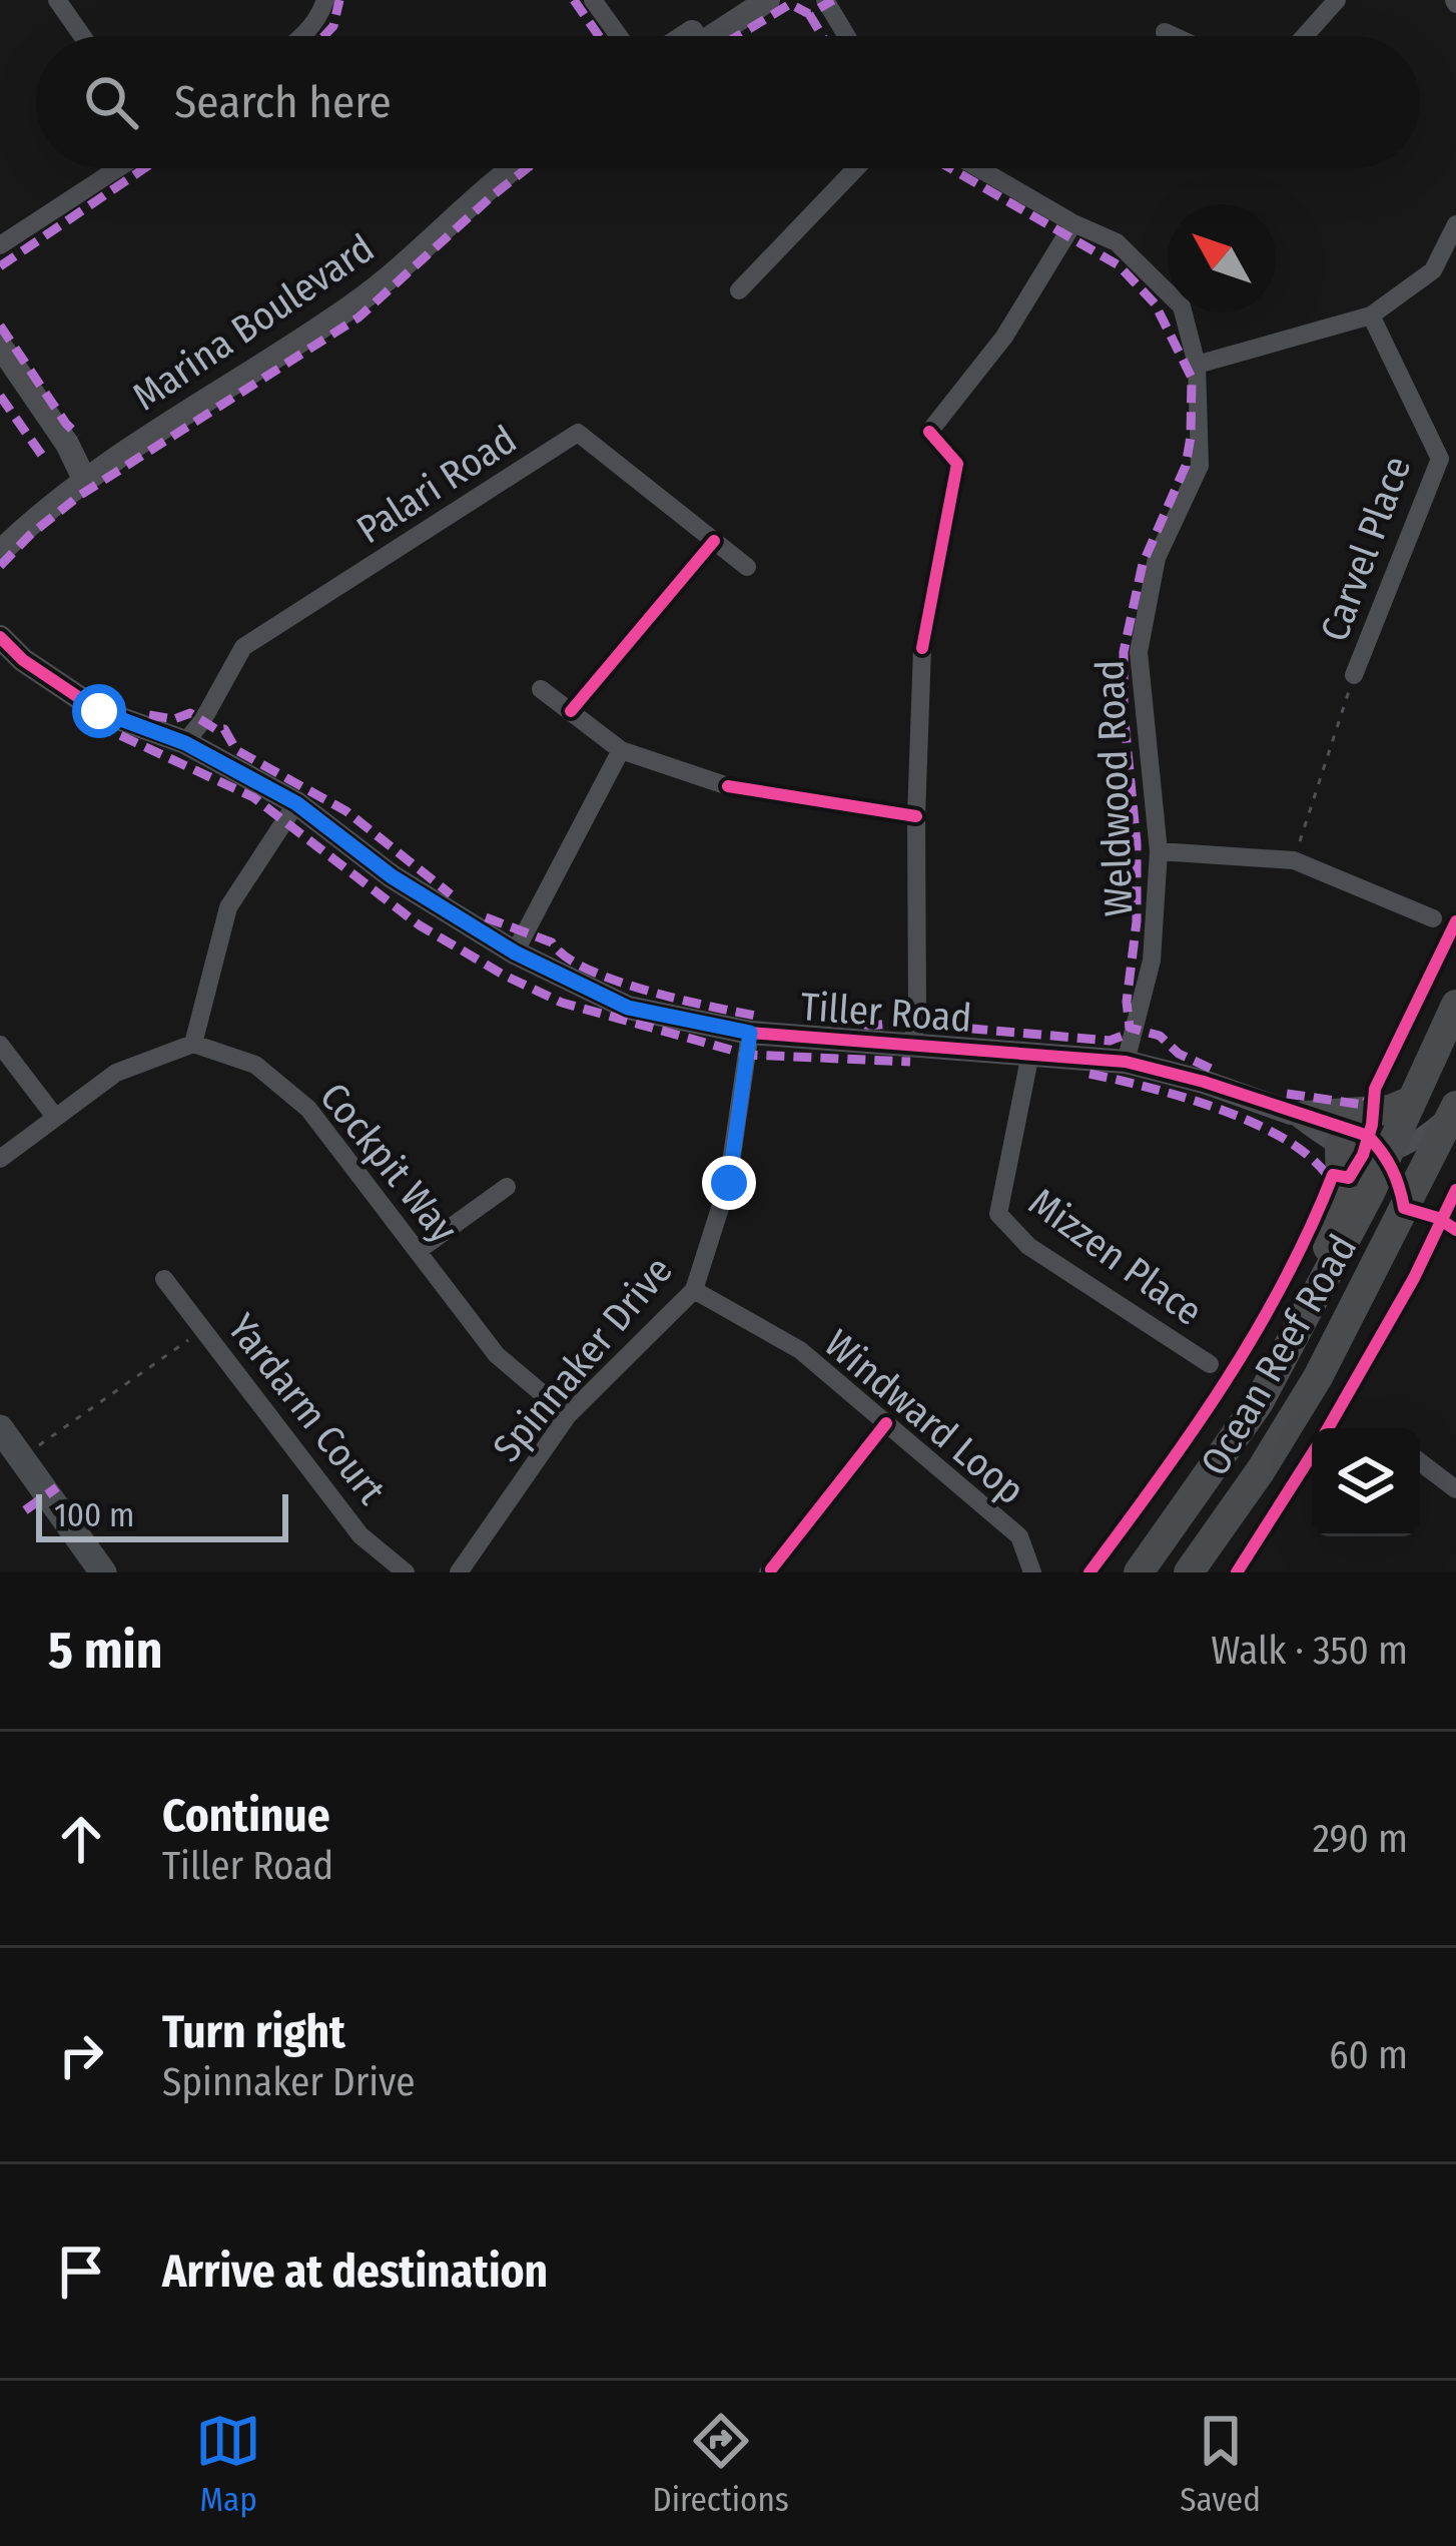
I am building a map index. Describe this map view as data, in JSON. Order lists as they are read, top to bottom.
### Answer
{
  "streets": {
    "main road": ["Ocean Reef Road"],
    "street": [
      "Marina Boulevard",
      "Palari Road",
      "Carvel Place",
      "Weldwood Road",
      "Tiller Road",
      "Cockpit Way",
      "Mizzen Place",
      "Spinnaker Drive",
      "Yardarm Court",
      "Windward Loop"
    ]
  },
  "crossings": [
    ["Palari Road", "Tiller Road"],
    ["Weldwood Road", "Tiller Road"],
    ["Tiller Road", "Mizzen Place"],
    ["Tiller Road", "Ocean Reef Road"],
    ["Tiller Road", "Spinnaker Drive"],
    ["Cockpit Way", "Spinnaker Drive"],
    ["Spinnaker Drive", "Windward Loop"]
  ],
  "scale_bar": "100 m",
  "north": "top left",
  "page": {
    "search": "Search here",
    "scale": "100 m",
    "heading": ["5 min", "Walk · 350 m"],
    "list": [
      ["Continue", "Tiller Road", "290 m"],
      ["Turn right", "Spinnaker Drive", "60 m"],
      "Arrive at destination"
    ],
    "nav": ["Map", "Directions", "Saved"]
  }
}
